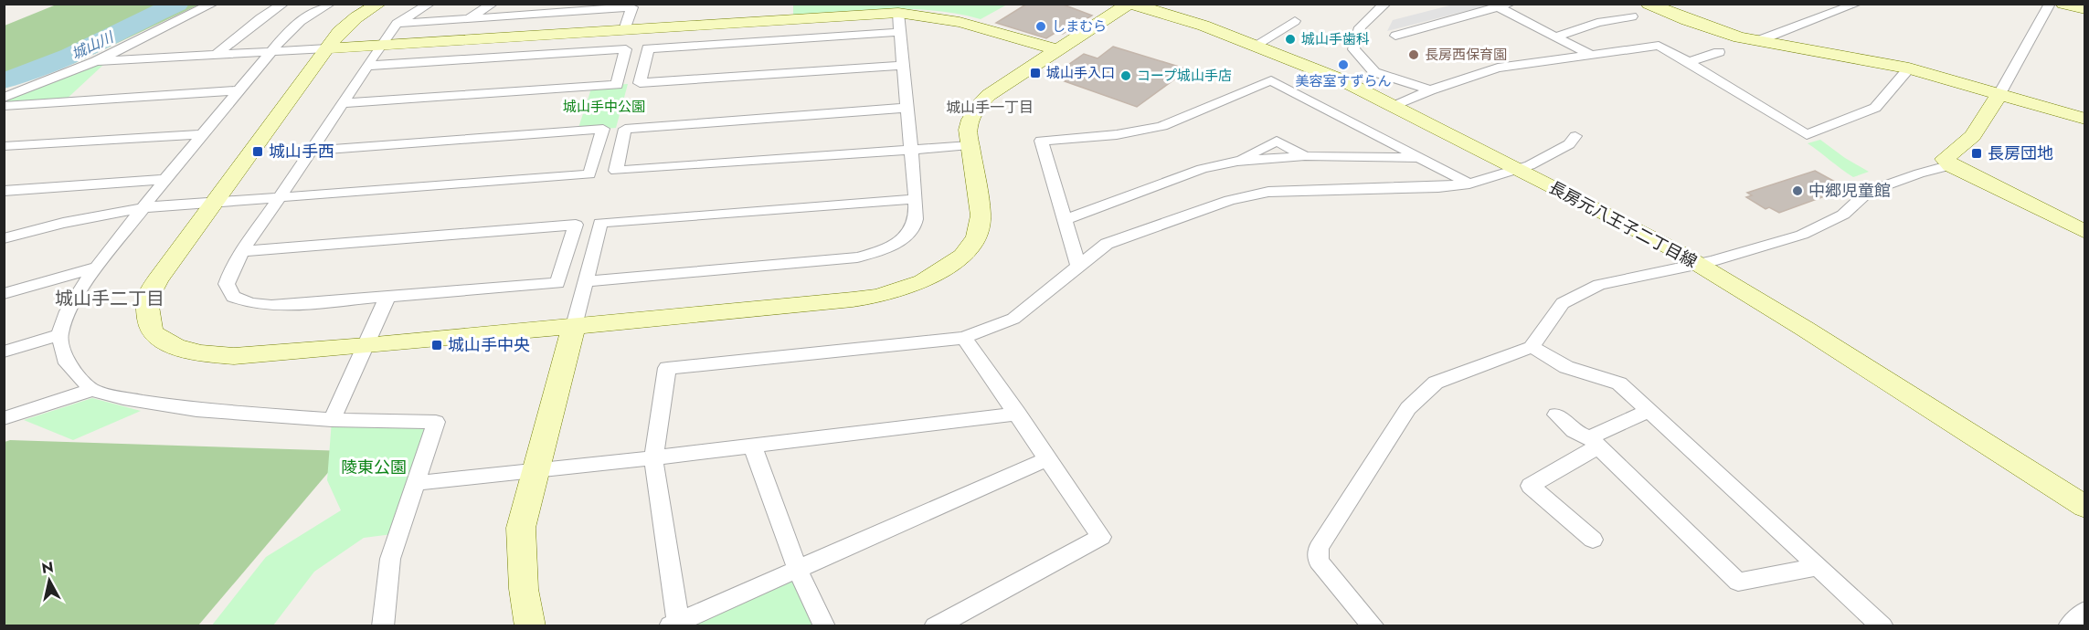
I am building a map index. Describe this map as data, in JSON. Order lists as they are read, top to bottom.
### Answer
{
  "streets": {
    "street": ["長房元八王子二丁目線"]
  },
  "districts": ["城山手一丁目", "城山手二丁目"],
  "water": ["城山川"],
  "parks": ["城山手中公園", "陵東公園"],
  "places": {
    "other": [
      "しまむら",
      "城山手歯科",
      "長房西保育園",
      "美容室すずらん",
      "コープ城山手店",
      "中郷児童館"
    ],
    "transit": [
      "城山手入口",
      "城山手西",
      "長房団地",
      "城山手中央"
    ]
  },
  "north": "top"
}
